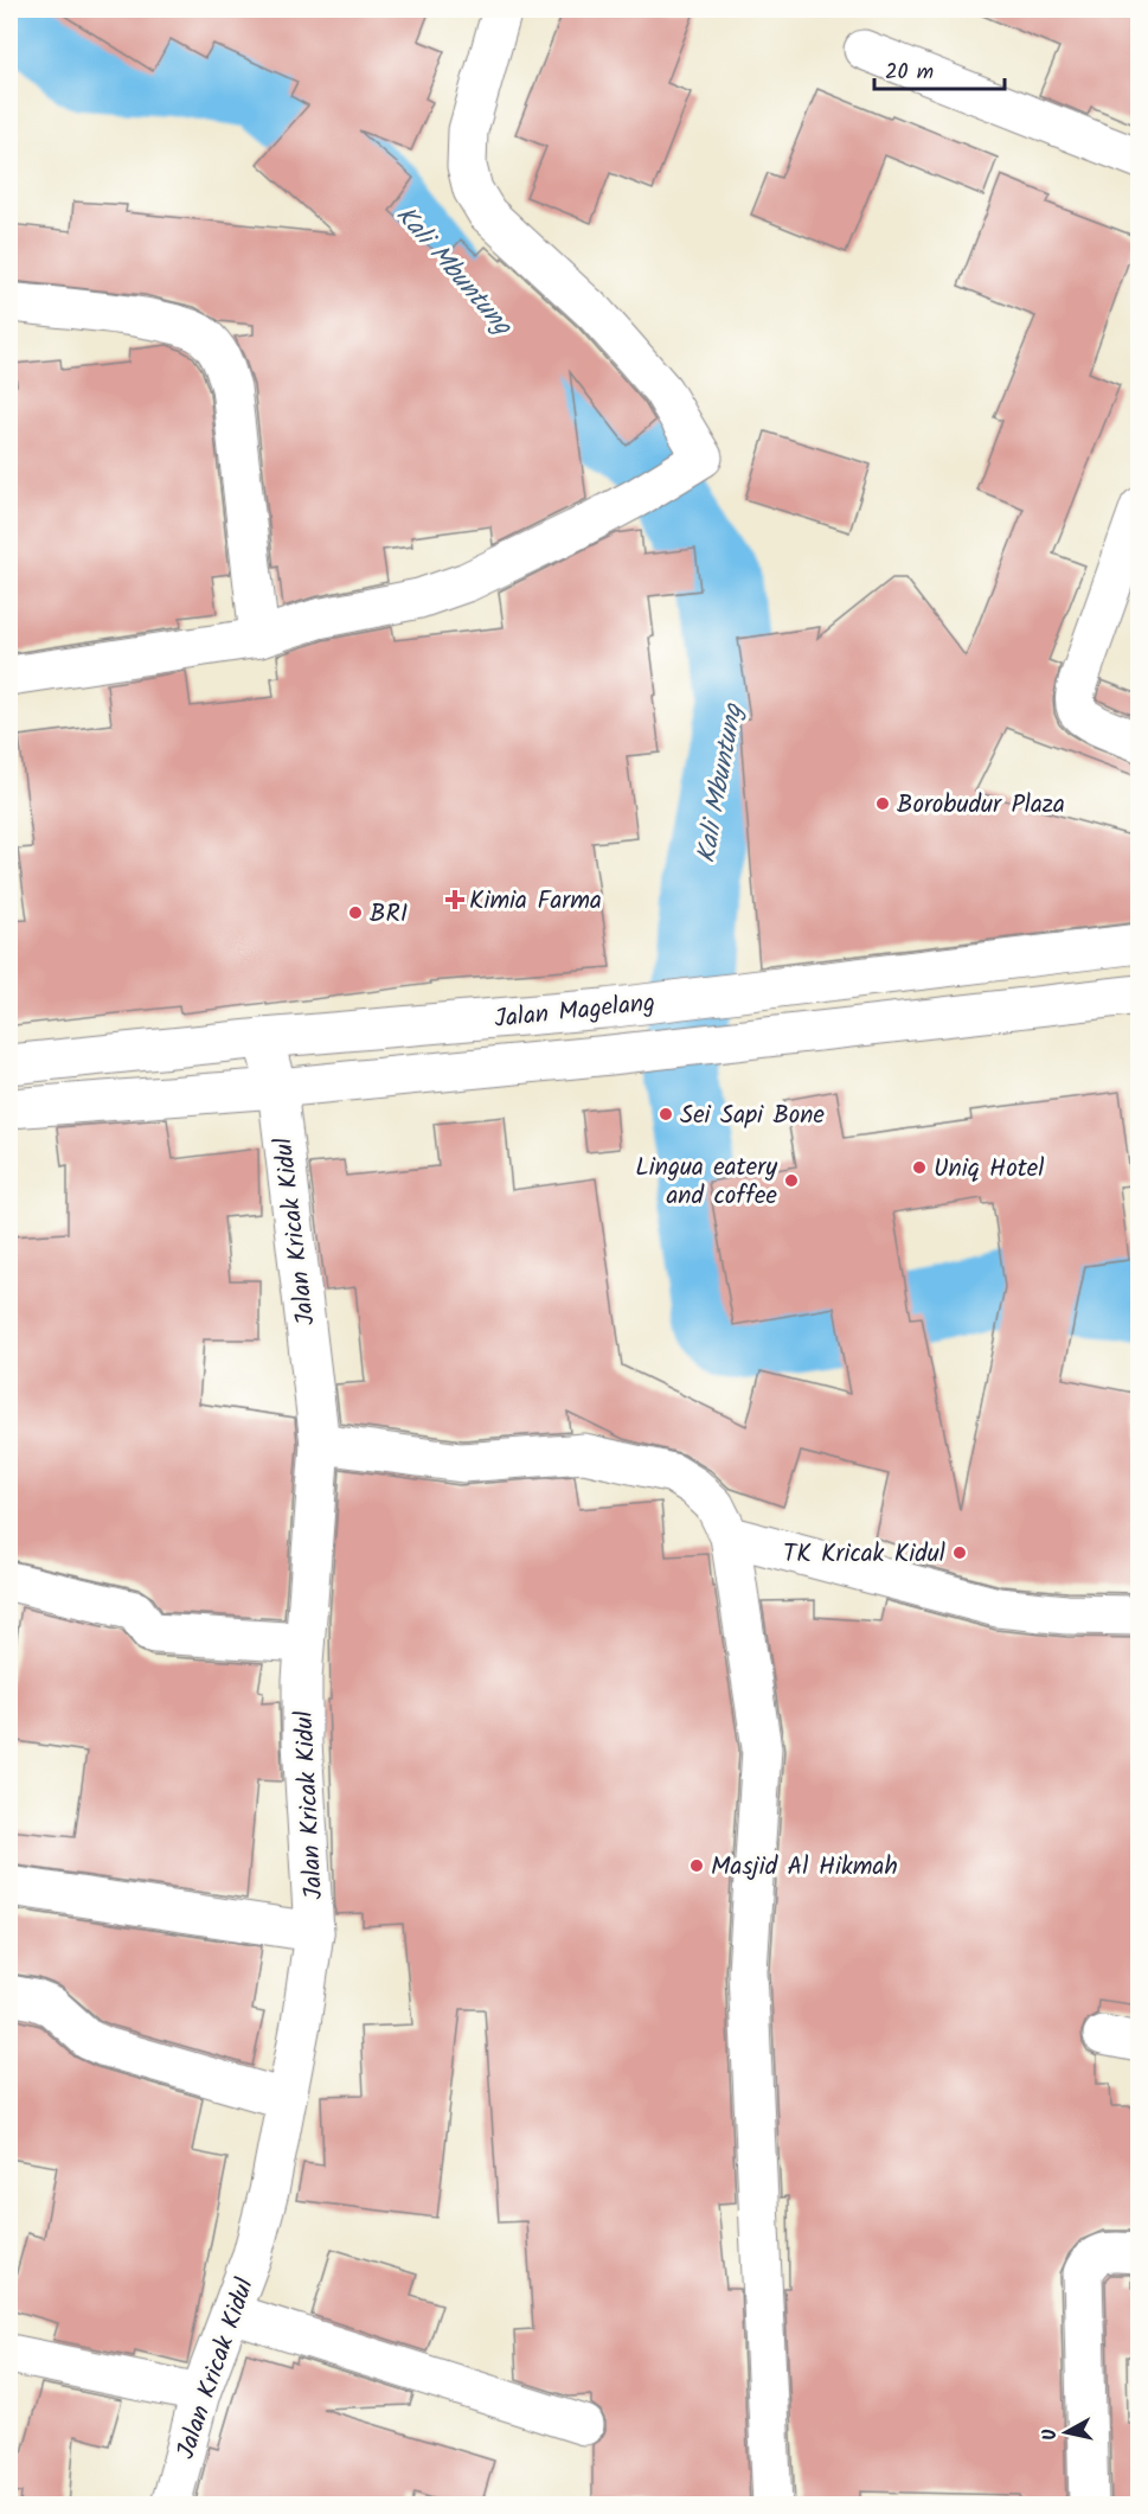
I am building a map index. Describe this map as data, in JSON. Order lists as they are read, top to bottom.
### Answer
{
  "streets": {
    "street": ["Jalan Magelang", "Jalan Kricak Kidul"]
  },
  "crossings": [
    ["Jalan Magelang", "Jalan Kricak Kidul"]
  ],
  "water": ["Kali Mbuntung"],
  "places": {
    "other": [
      "Borobudur Plaza",
      "BRI",
      "Sei Sapi Bone",
      "Uniq Hotel",
      "Lingua eatery and coffee",
      "TK Kricak Kidul",
      "Masjid Al Hikmah"
    ],
    "health": ["Kimia Farma"]
  },
  "scale_bar": "20 m",
  "north": "left"
}
